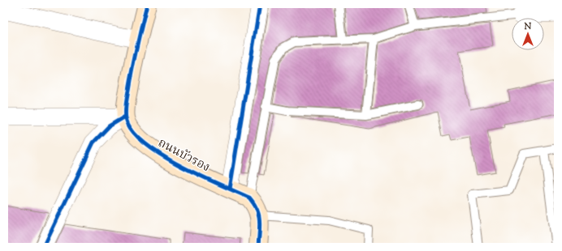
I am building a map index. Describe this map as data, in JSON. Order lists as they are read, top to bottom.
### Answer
{
  "streets": {
    "street": ["ถนนบัวรอง"]
  },
  "north": "top"
}
